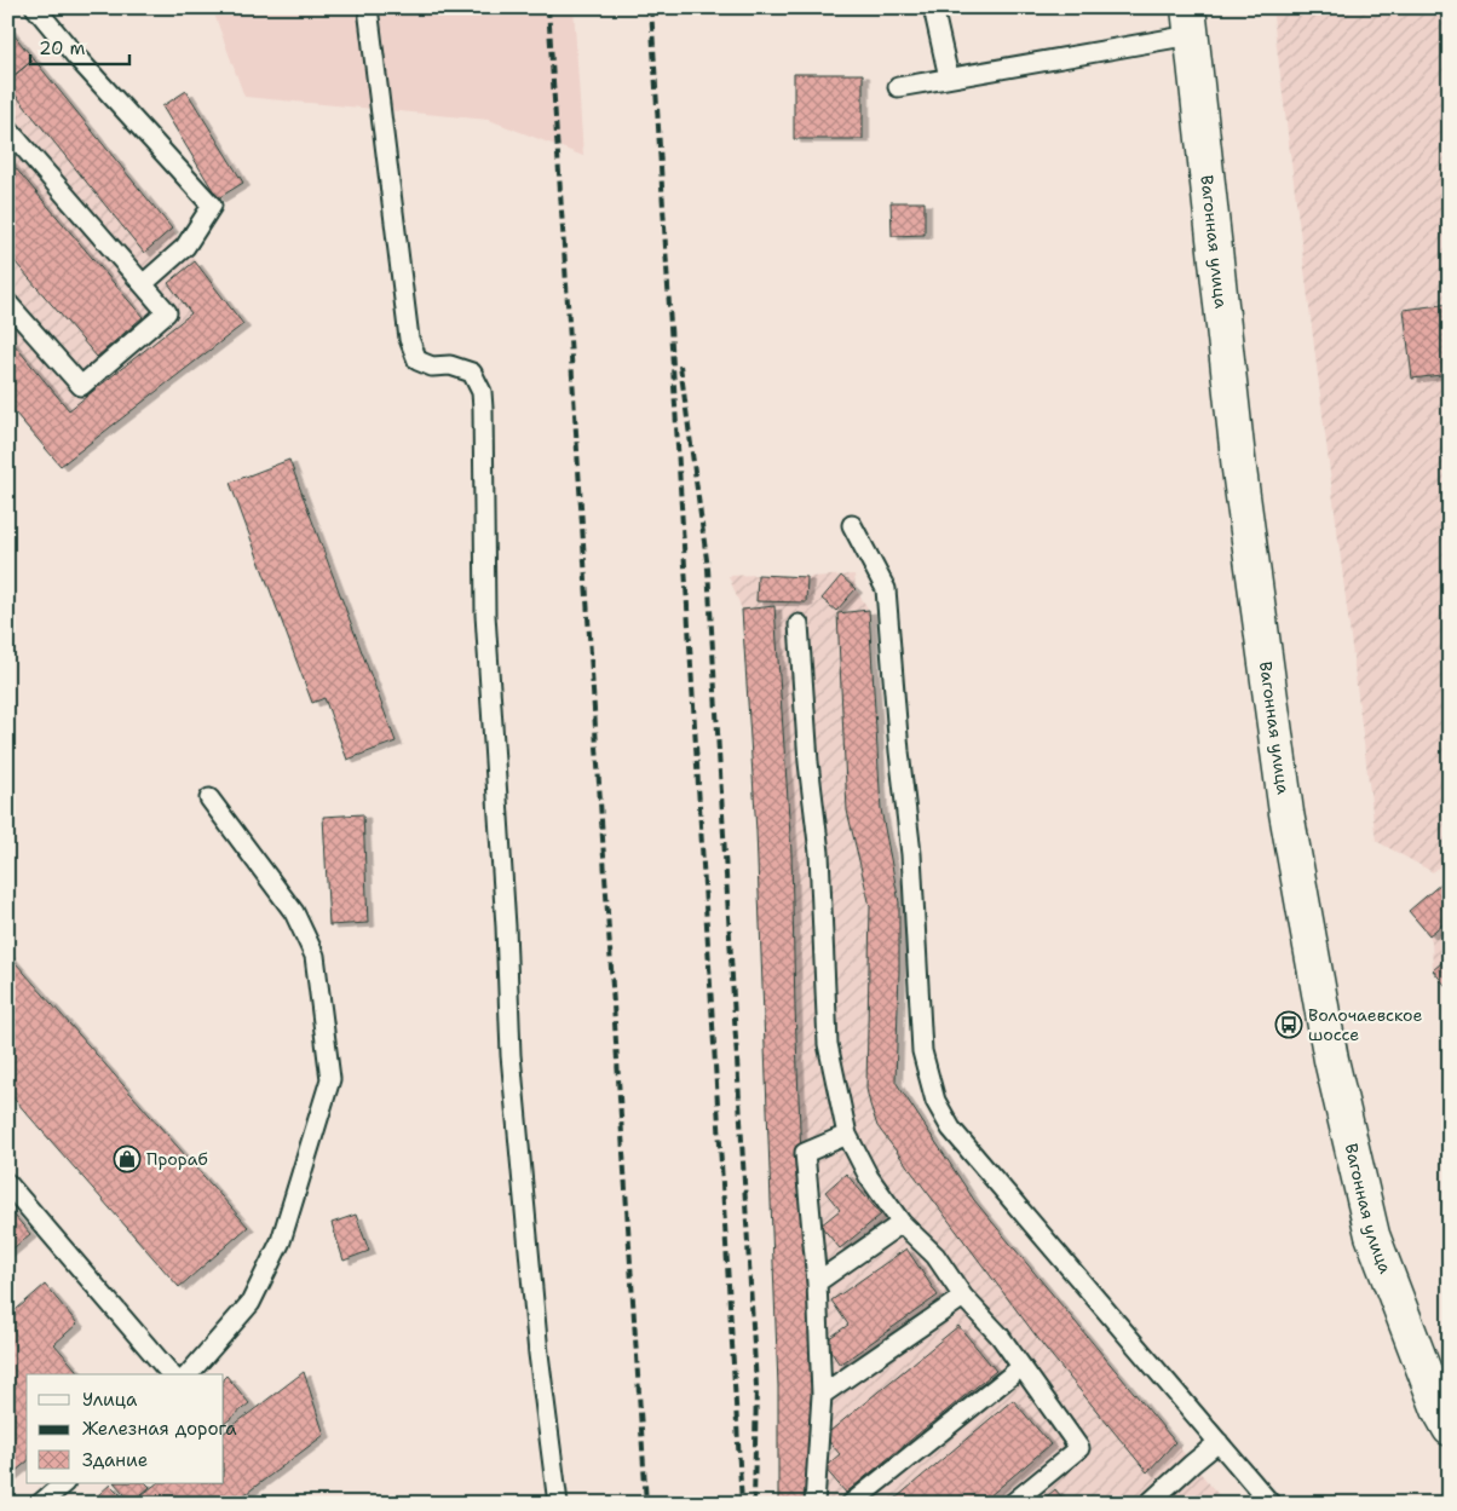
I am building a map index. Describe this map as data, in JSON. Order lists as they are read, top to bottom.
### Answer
{
  "streets": {
    "street": ["Вагонная улица"]
  },
  "places": {
    "bus stop": ["Волочаевское шоссе"],
    "shop": ["Прораб"]
  },
  "legend": ["Улица", "Железная дорога", "Здание"],
  "scale_bar": "20 m"
}
